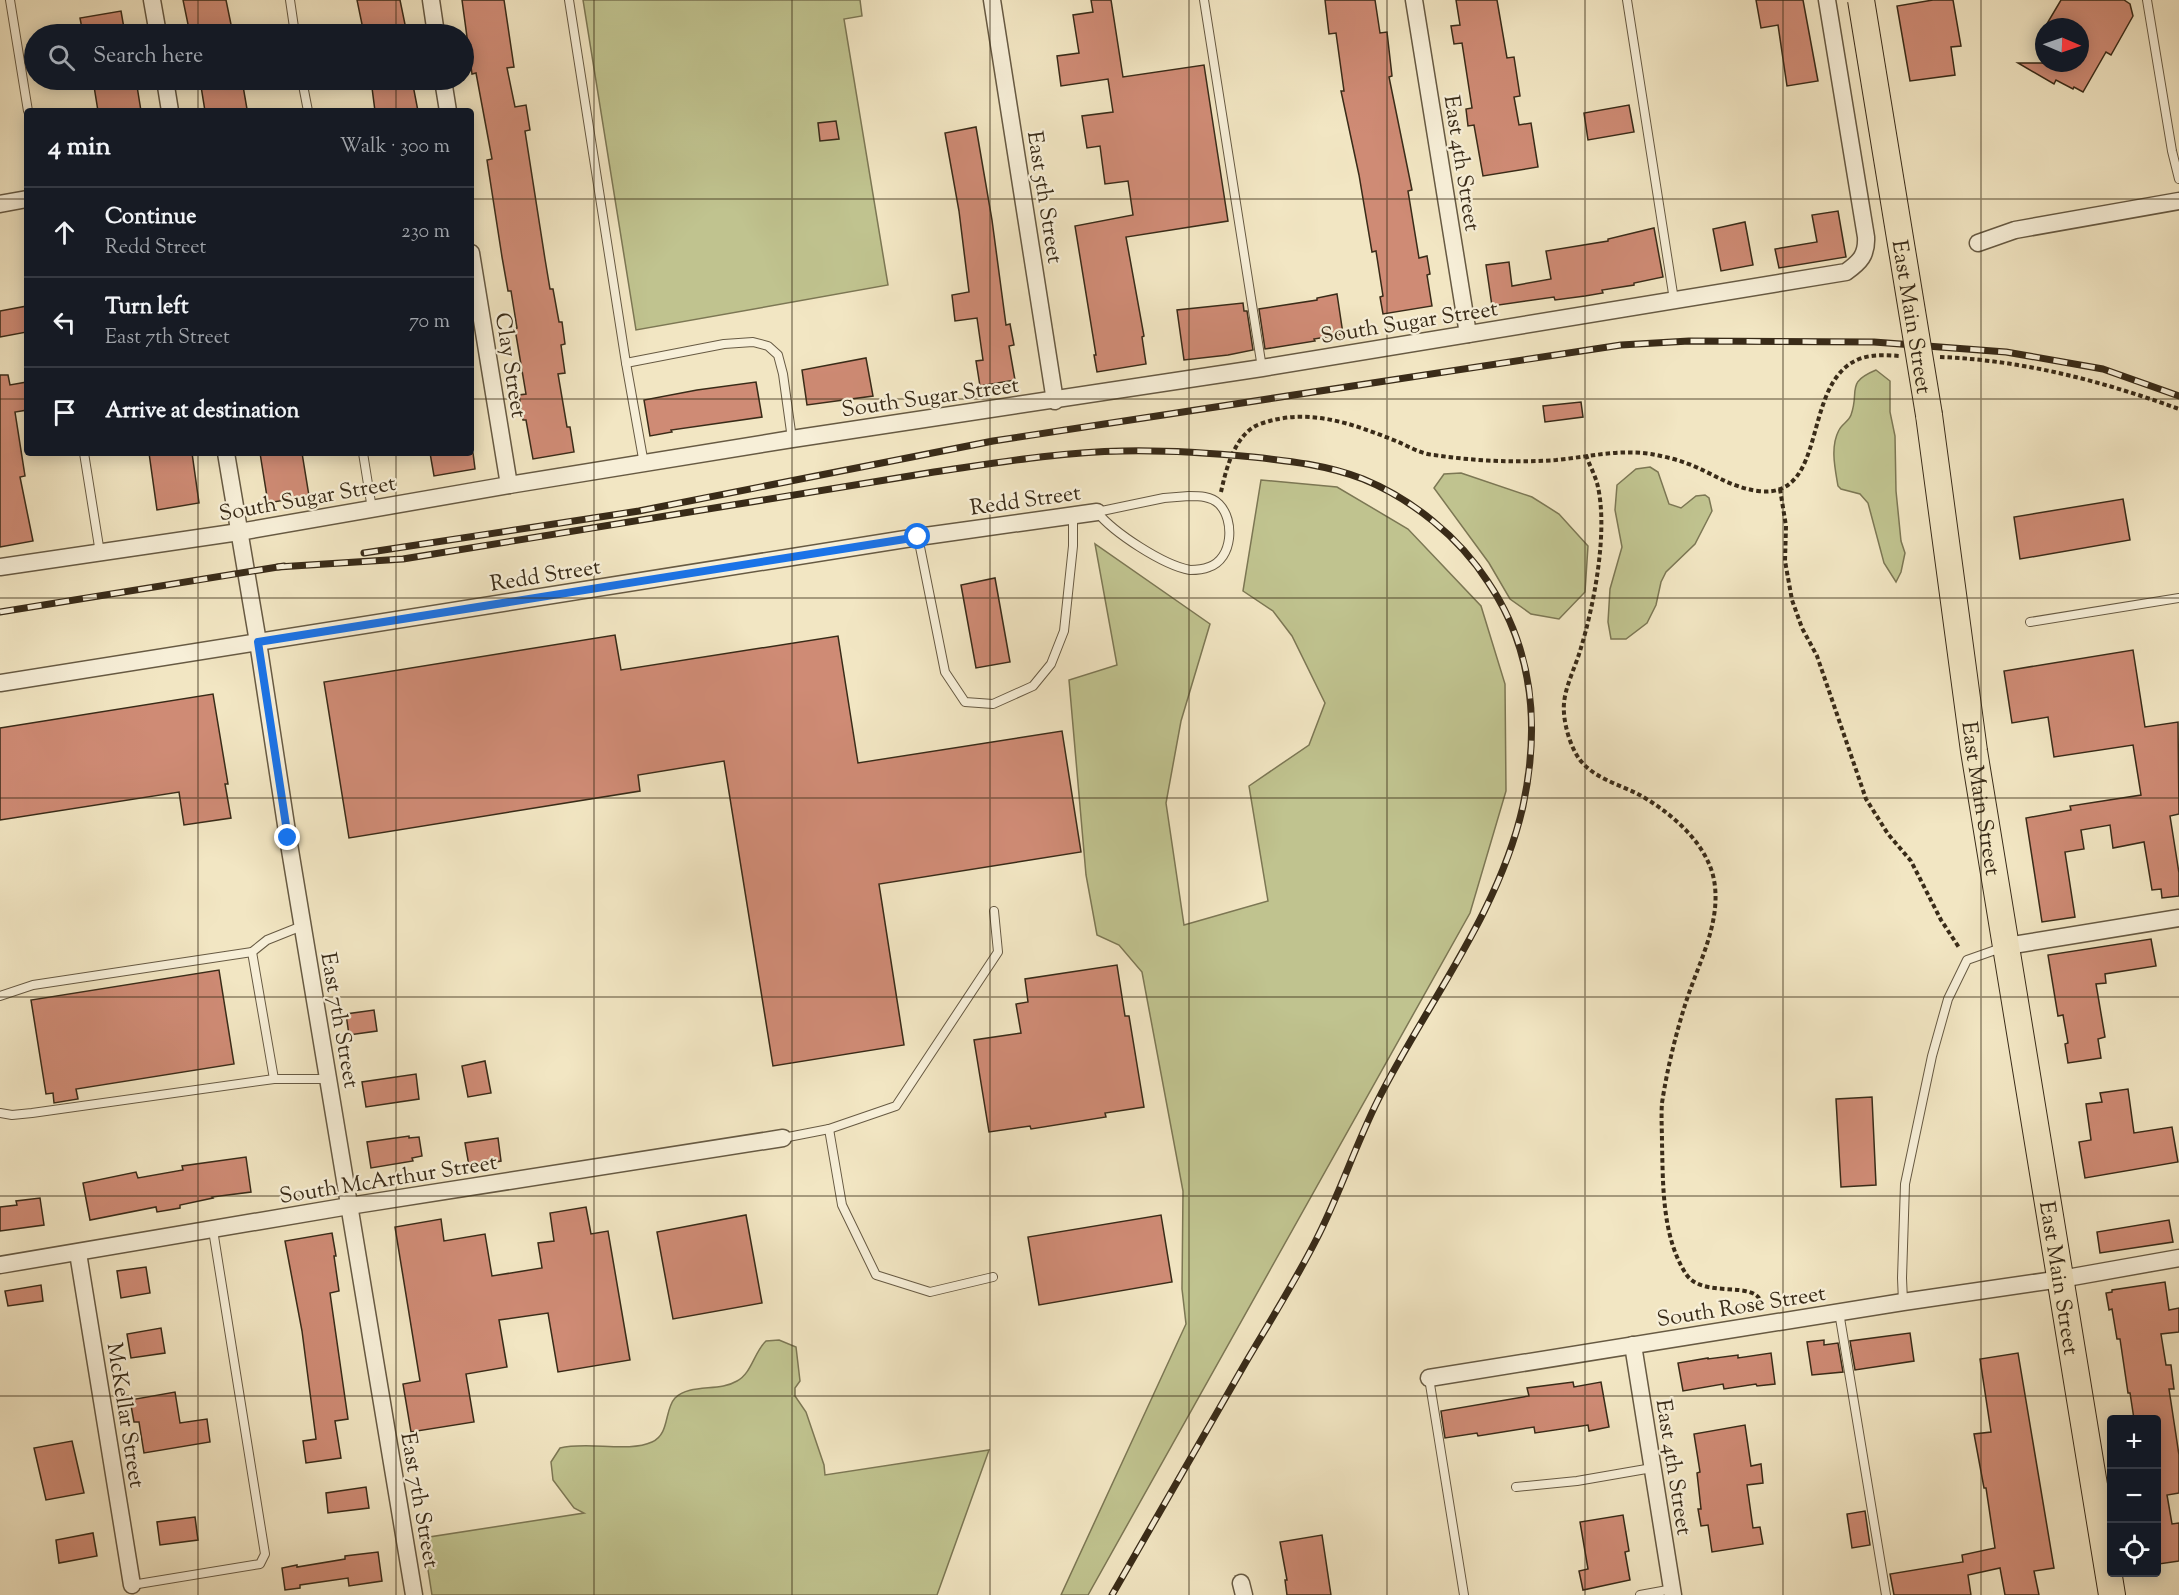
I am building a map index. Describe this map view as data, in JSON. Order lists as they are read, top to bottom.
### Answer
{
  "streets": {
    "main road": ["East Main Street"],
    "street": [
      "East 4th Street",
      "East 5th Street",
      "South Sugar Street",
      "Clay Street",
      "Redd Street",
      "East 7th Street",
      "South McArthur Street",
      "South Rose Street",
      "McKellar Street"
    ]
  },
  "crossings": [
    ["East 4th Street", "South Sugar Street"],
    ["East 4th Street", "South Rose Street"],
    ["East 5th Street", "South Sugar Street"],
    ["East Main Street", "South Sugar Street"],
    ["East Main Street", "South Rose Street"],
    ["South Sugar Street", "Clay Street"],
    ["South Sugar Street", "East 7th Street"],
    ["Redd Street", "East 7th Street"],
    ["East 7th Street", "South McArthur Street"],
    ["South McArthur Street", "McKellar Street"]
  ],
  "north": "right",
  "page": {
    "search": "Search here",
    "heading": ["4 min", "Walk · 300 m"],
    "list": [
      ["Continue", "Redd Street", "230 m"],
      ["Turn left", "East 7th Street", "70 m"],
      "Arrive at destination"
    ],
    "map_buttons": ["+", "−"]
  }
}
